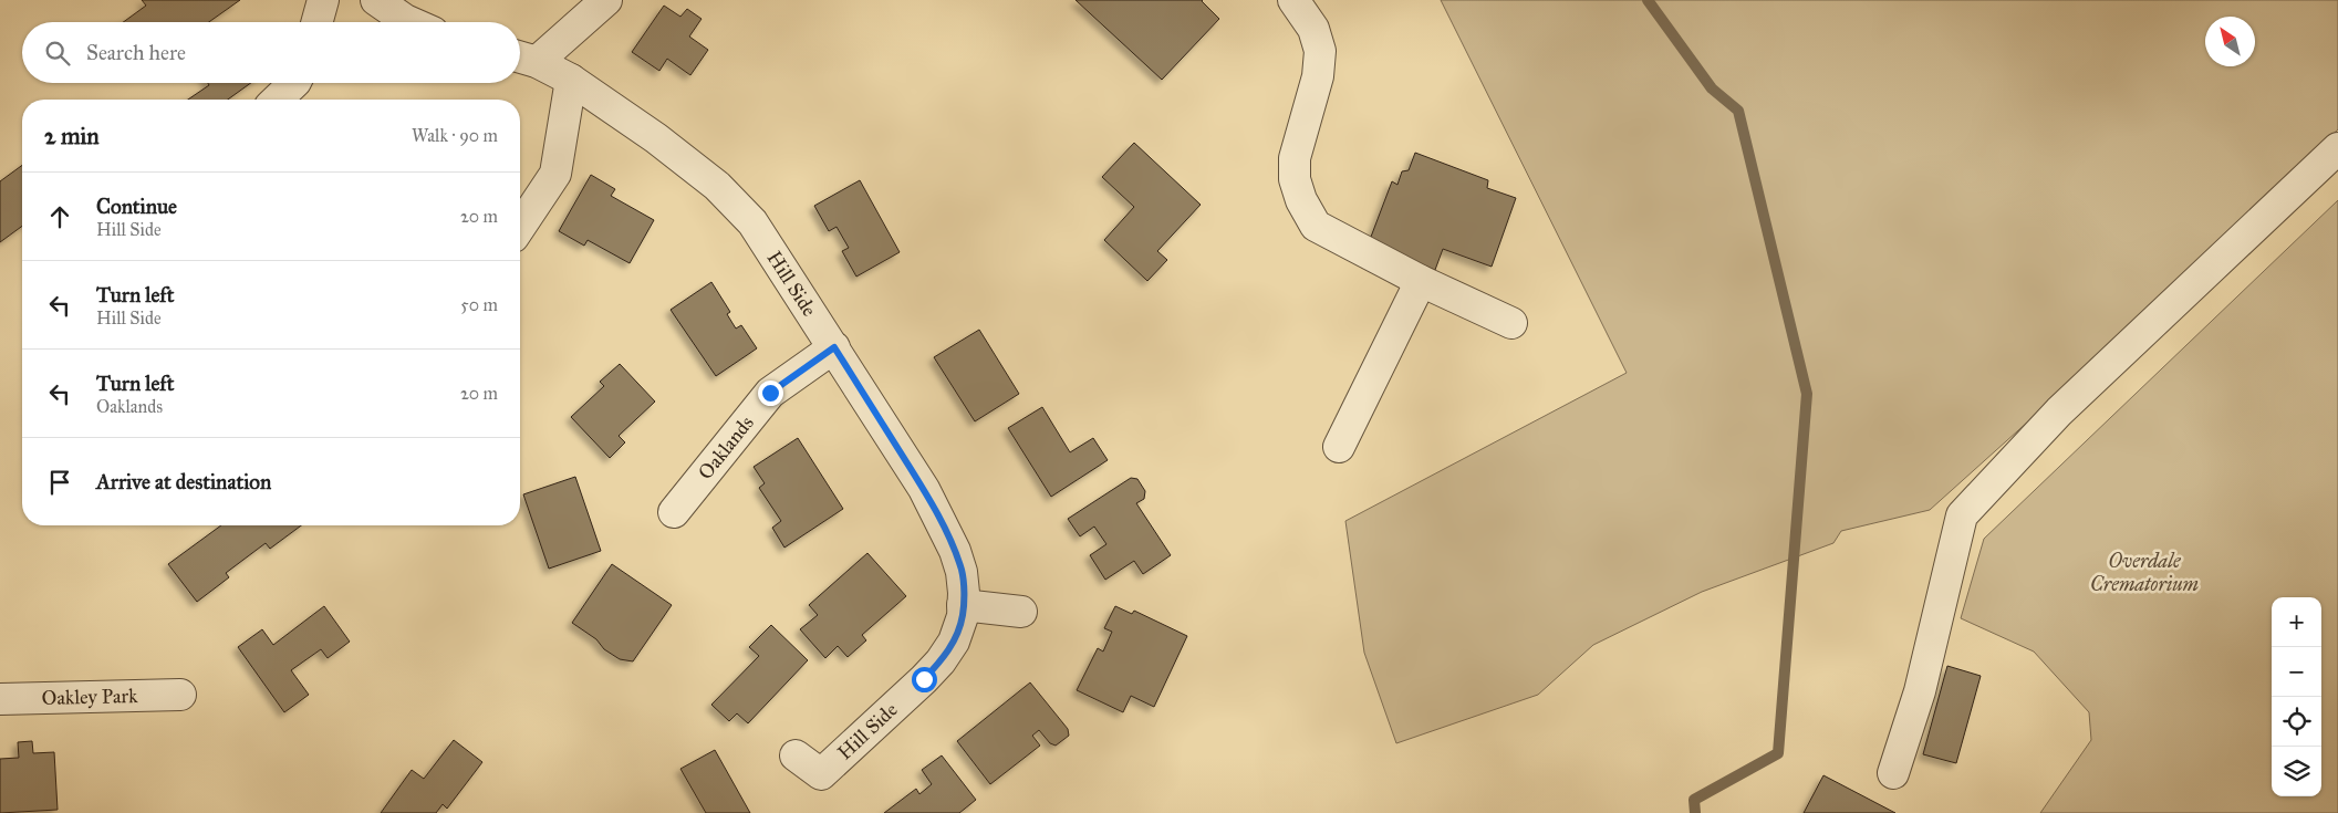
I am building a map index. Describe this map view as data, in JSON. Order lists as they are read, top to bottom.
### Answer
{
  "streets": {
    "street": ["Hill Side", "Oaklands", "Oakley Park"]
  },
  "crossings": [
    ["Hill Side", "Oaklands"]
  ],
  "parks": ["Overdale Crematorium"],
  "north": "top left",
  "page": {
    "search": "Search here",
    "heading": ["2 min", "Walk · 90 m"],
    "list": [
      ["Continue", "Hill Side", "20 m"],
      ["Turn left", "Hill Side", "50 m"],
      ["Turn left", "Oaklands", "20 m"],
      "Arrive at destination"
    ],
    "map_buttons": ["+", "−"]
  }
}
